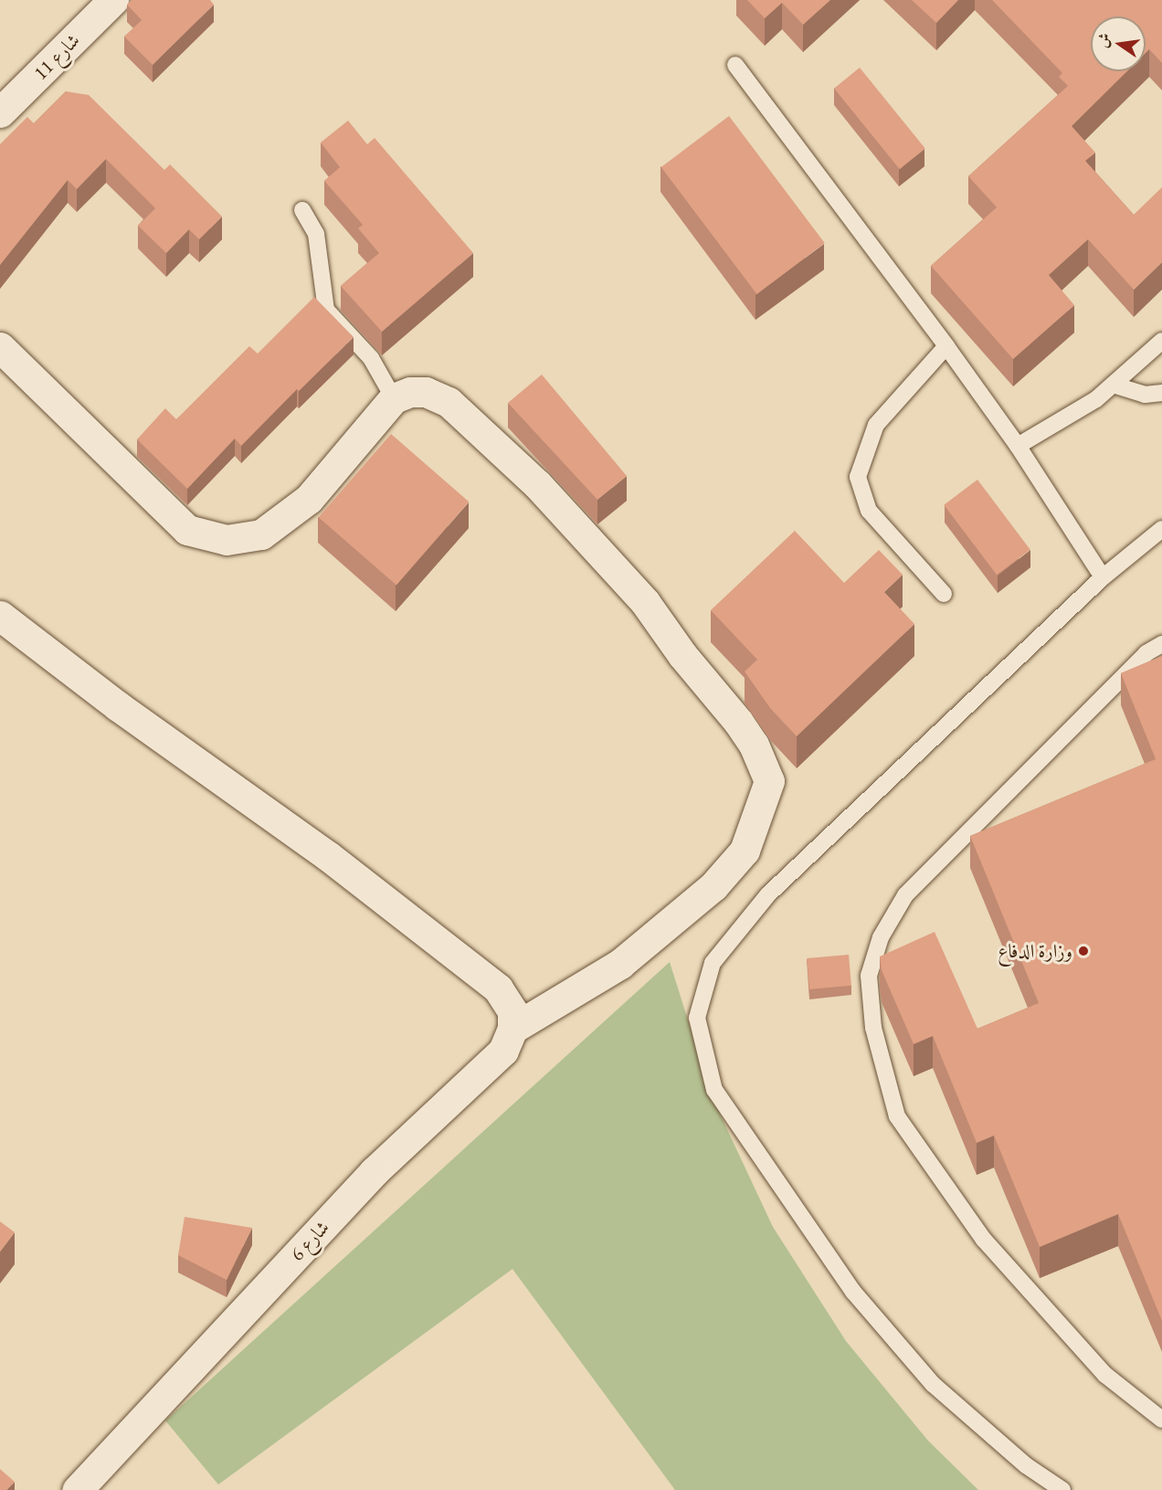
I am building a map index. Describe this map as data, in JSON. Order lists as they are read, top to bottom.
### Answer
{
  "streets": {
    "street": ["شارع 11", "شارع 6"]
  },
  "places": ["وزارة الدفاع"],
  "north": "left"
}
